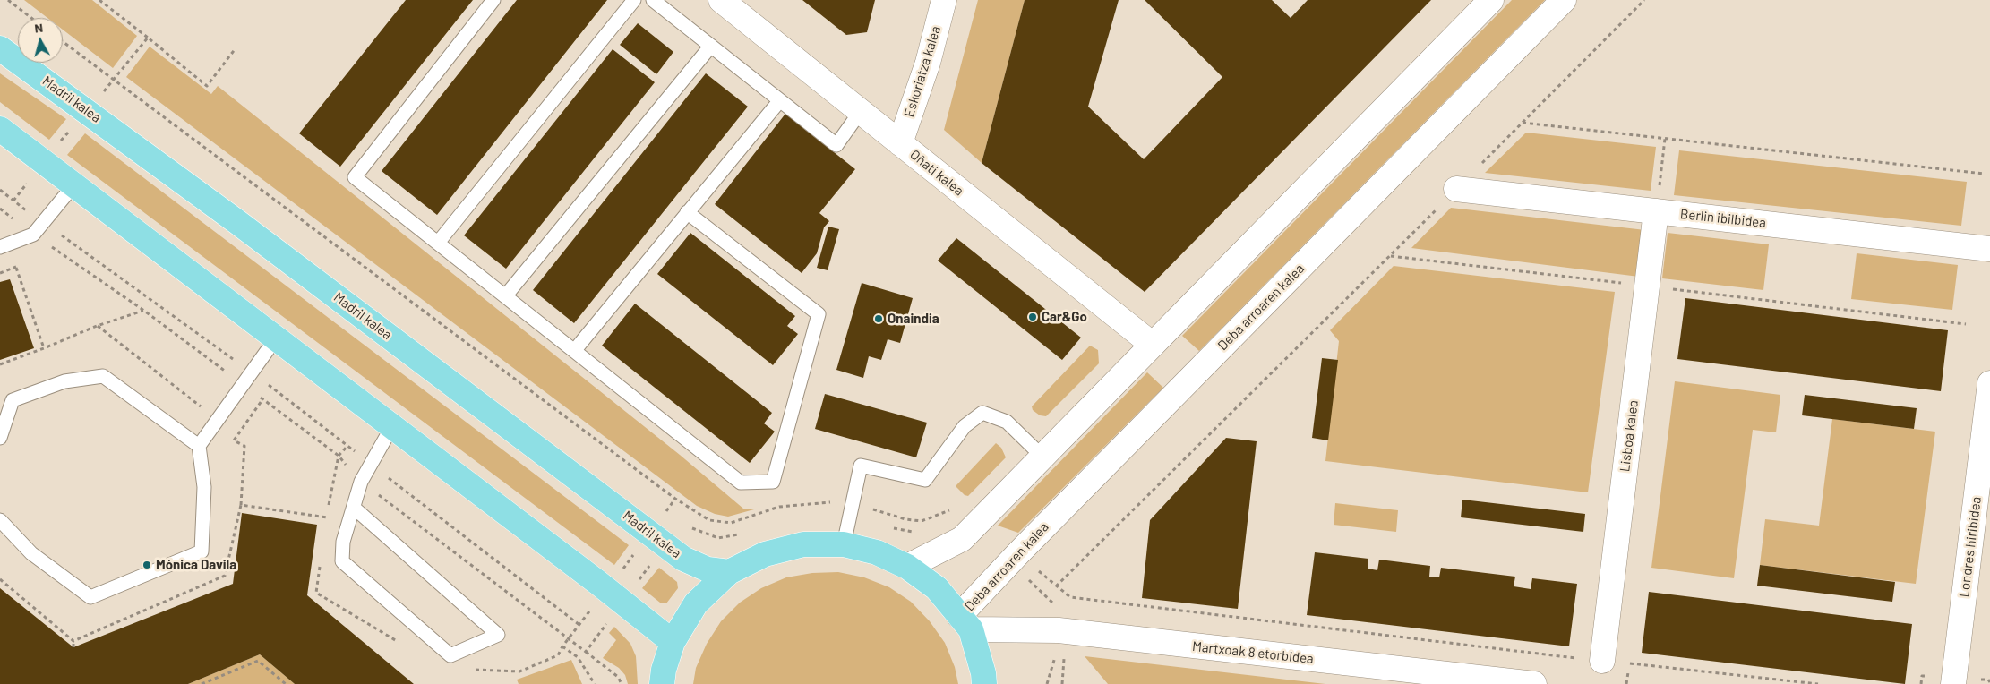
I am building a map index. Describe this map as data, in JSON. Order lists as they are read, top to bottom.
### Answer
{
  "streets": {
    "main road": ["Madril kalea"],
    "street": [
      "Eskoriatza kalea",
      "Oñati kalea",
      "Berlin ibilbidea",
      "Deba arroaren kalea",
      "Lisboa kalea",
      "Londres hiribidea",
      "Martxoak 8 etorbidea"
    ]
  },
  "crossings": [
    ["Eskoriatza kalea", "Oñati kalea"],
    ["Berlin ibilbidea", "Lisboa kalea"],
    ["Deba arroaren kalea", "Martxoak 8 etorbidea"]
  ],
  "places": ["Car&Go", "Onaindia", "Mónica Davila"],
  "north": "top"
}
